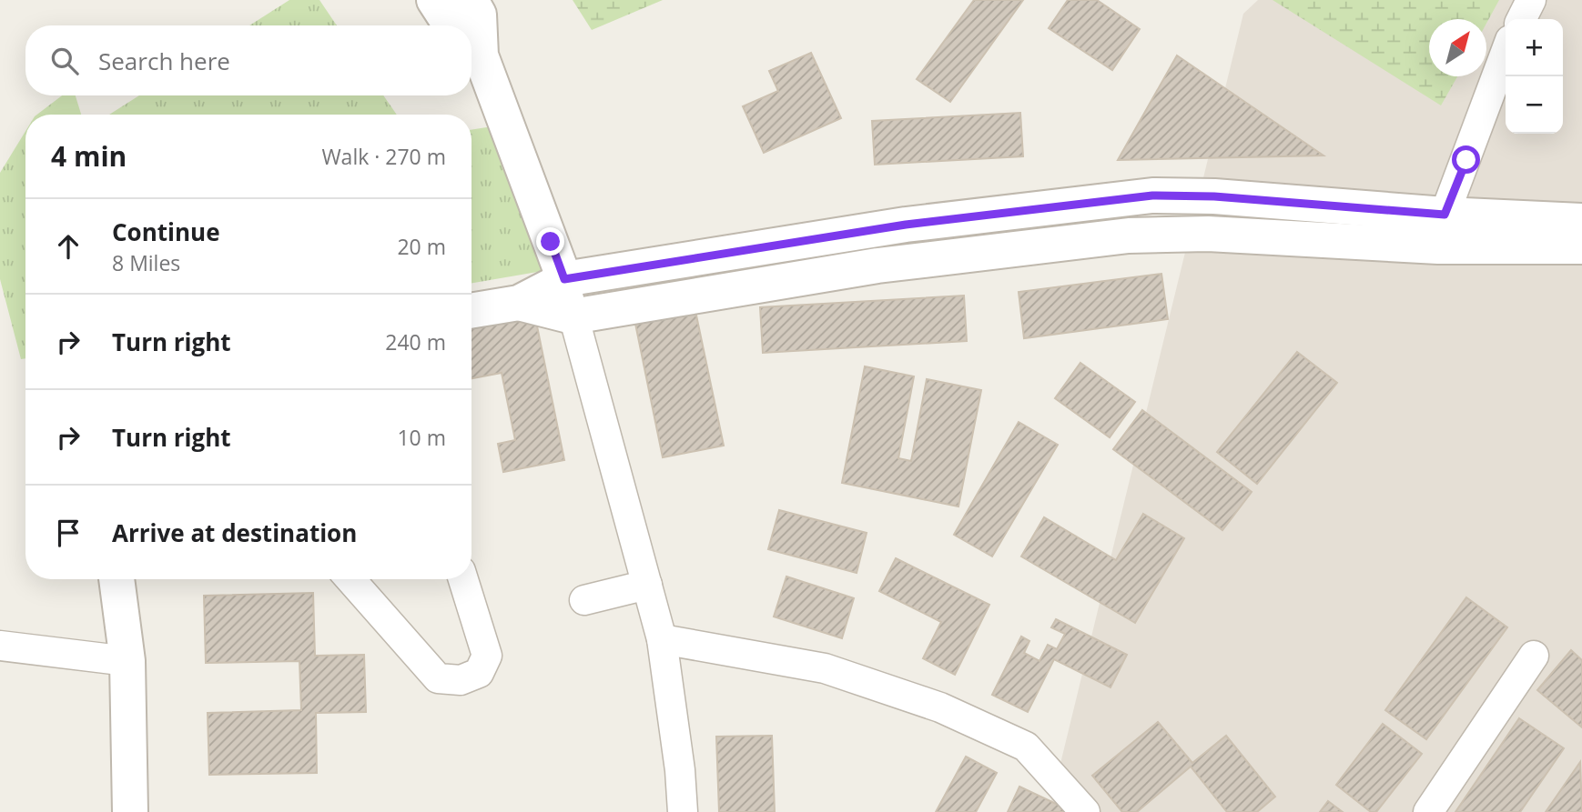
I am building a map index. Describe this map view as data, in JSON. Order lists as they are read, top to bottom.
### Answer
{
  "north": "top right",
  "page": {
    "map_buttons": ["+", "−"],
    "search": "Search here",
    "heading": ["4 min", "Walk · 270 m"],
    "list": [
      ["Continue", "8 Miles", "20 m"],
      ["Turn right", "240 m"],
      ["Turn right", "10 m"],
      "Arrive at destination"
    ]
  }
}
